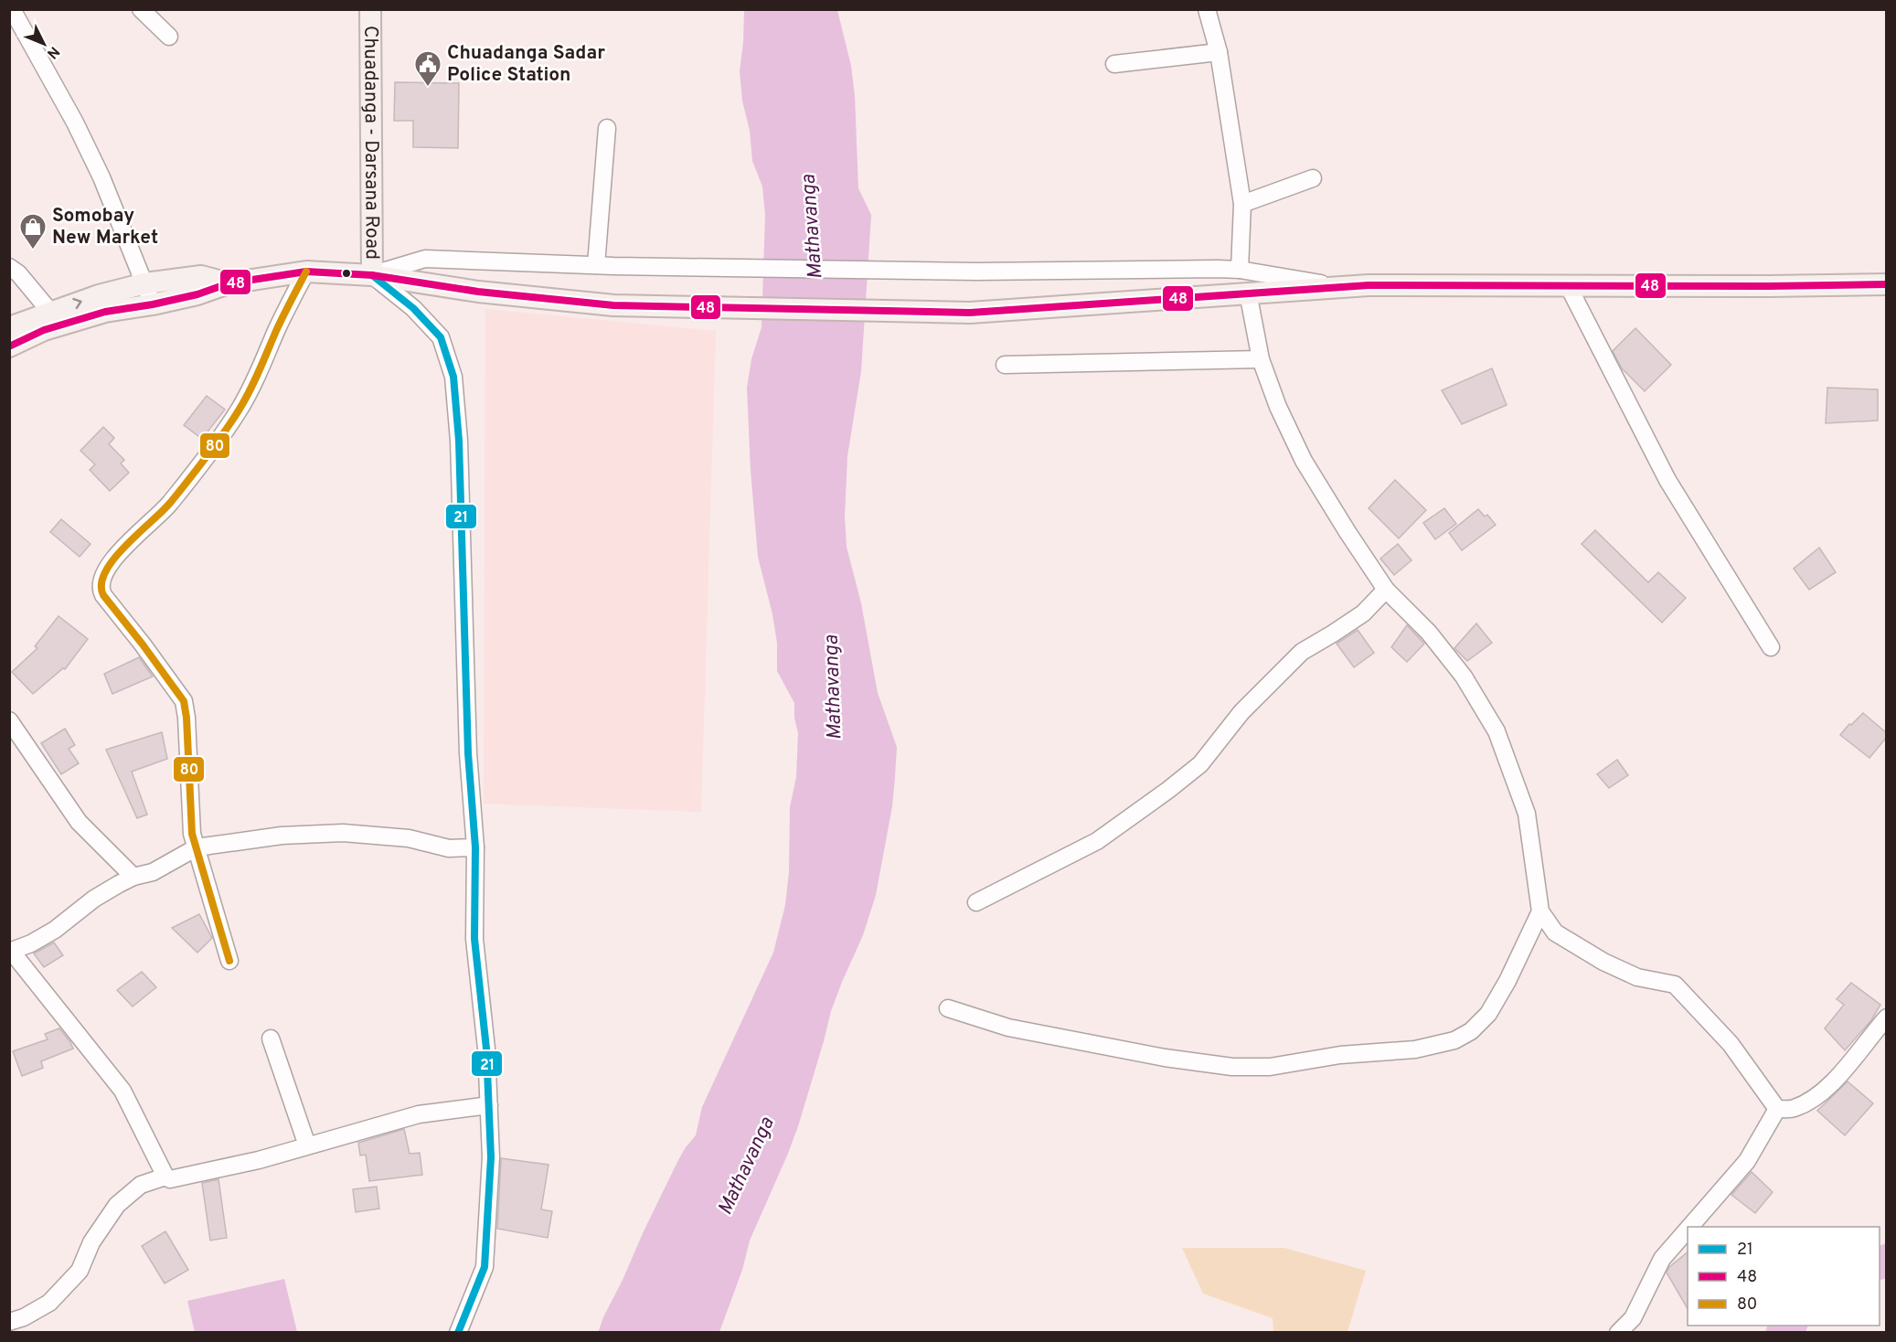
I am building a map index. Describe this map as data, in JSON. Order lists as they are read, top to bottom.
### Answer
{
  "streets": {
    "main road": ["Chuadanga - Darsana Road"]
  },
  "water": ["Mathavanga"],
  "places": {
    "public building": ["Chuadanga Sadar Police Station"],
    "shop": ["Somobay New Market"]
  },
  "lines": ["transit line 48", "transit line 80", "transit line 21"],
  "legend": ["21", "48", "80"],
  "north": "bottom right"
}
